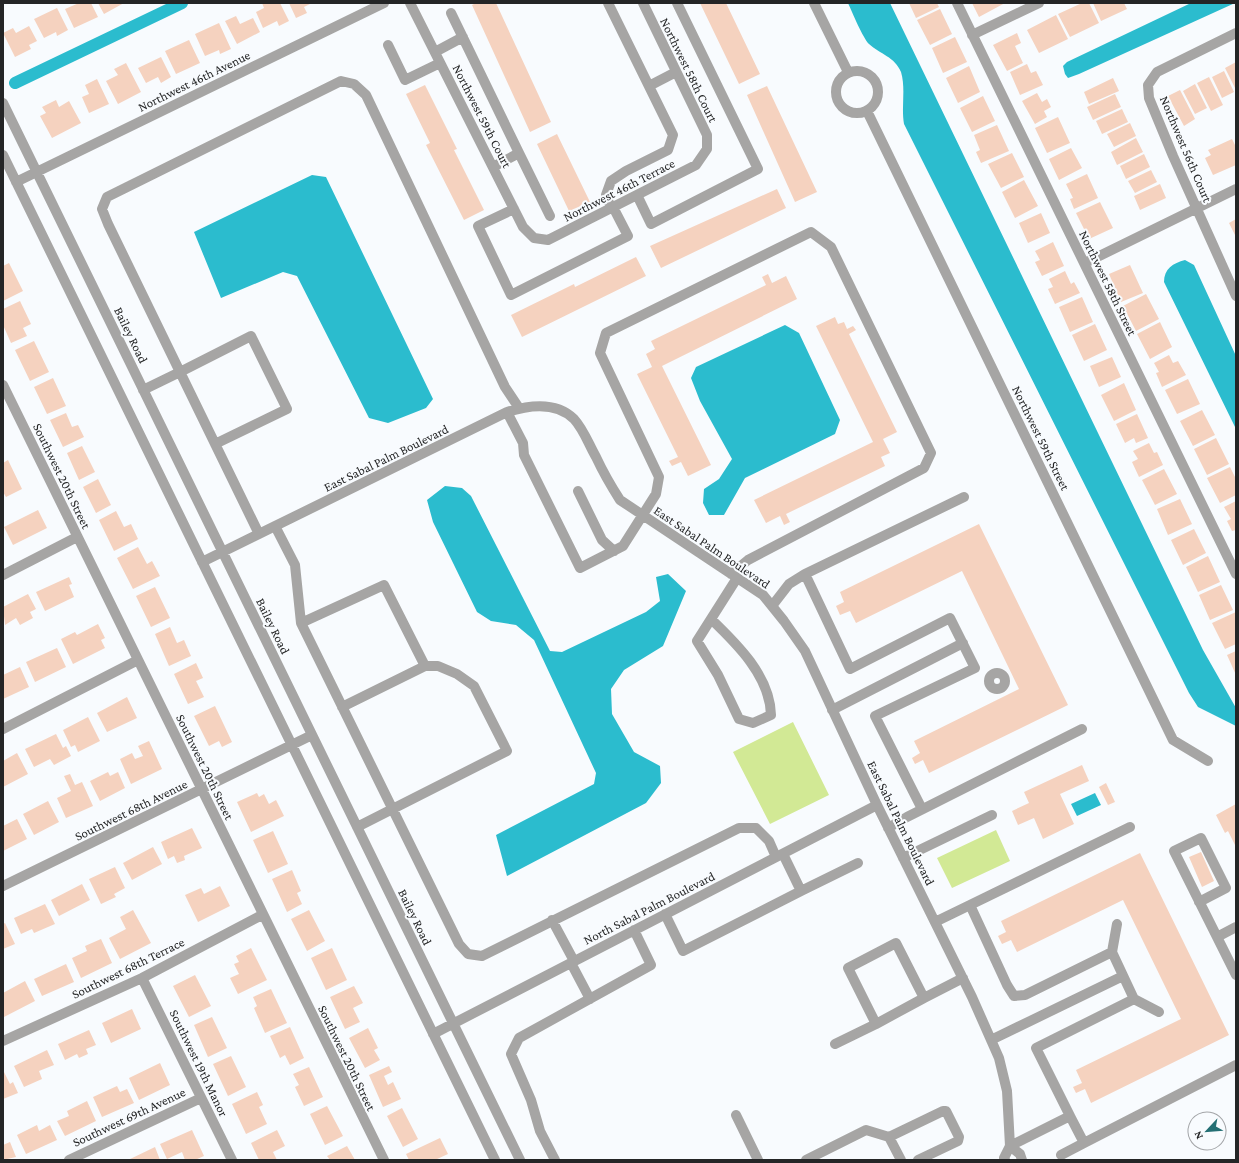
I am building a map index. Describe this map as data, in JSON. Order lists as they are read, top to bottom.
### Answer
{
  "streets": {
    "street": [
      "Northwest 58th Court",
      "Northwest 46th Avenue",
      "Northwest 59th Court",
      "Northwest 56th Court",
      "Northwest 46th Terrace",
      "Northwest 58th Street",
      "Bailey Road",
      "Northwest 59th Street",
      "East Sabal Palm Boulevard",
      "Southwest 20th Street",
      "Southwest 68th Avenue",
      "North Sabal Palm Boulevard",
      "Southwest 68th Terrace",
      "Southwest 19th Manor",
      "Southwest 69th Avenue"
    ]
  },
  "crossings": [
    ["Northwest 58th Court", "Northwest 46th Terrace"],
    ["Northwest 46th Avenue", "Bailey Road"],
    ["Northwest 59th Court", "Northwest 46th Terrace"],
    ["Bailey Road", "East Sabal Palm Boulevard"],
    ["Bailey Road", "Southwest 68th Avenue"],
    ["Bailey Road", "North Sabal Palm Boulevard"],
    ["East Sabal Palm Boulevard", "North Sabal Palm Boulevard"],
    ["Southwest 20th Street", "Southwest 68th Avenue"],
    ["Southwest 20th Street", "Southwest 68th Terrace"],
    ["Southwest 68th Terrace", "Southwest 19th Manor"],
    ["Southwest 19th Manor", "Southwest 69th Avenue"]
  ],
  "north": "bottom left"
}
